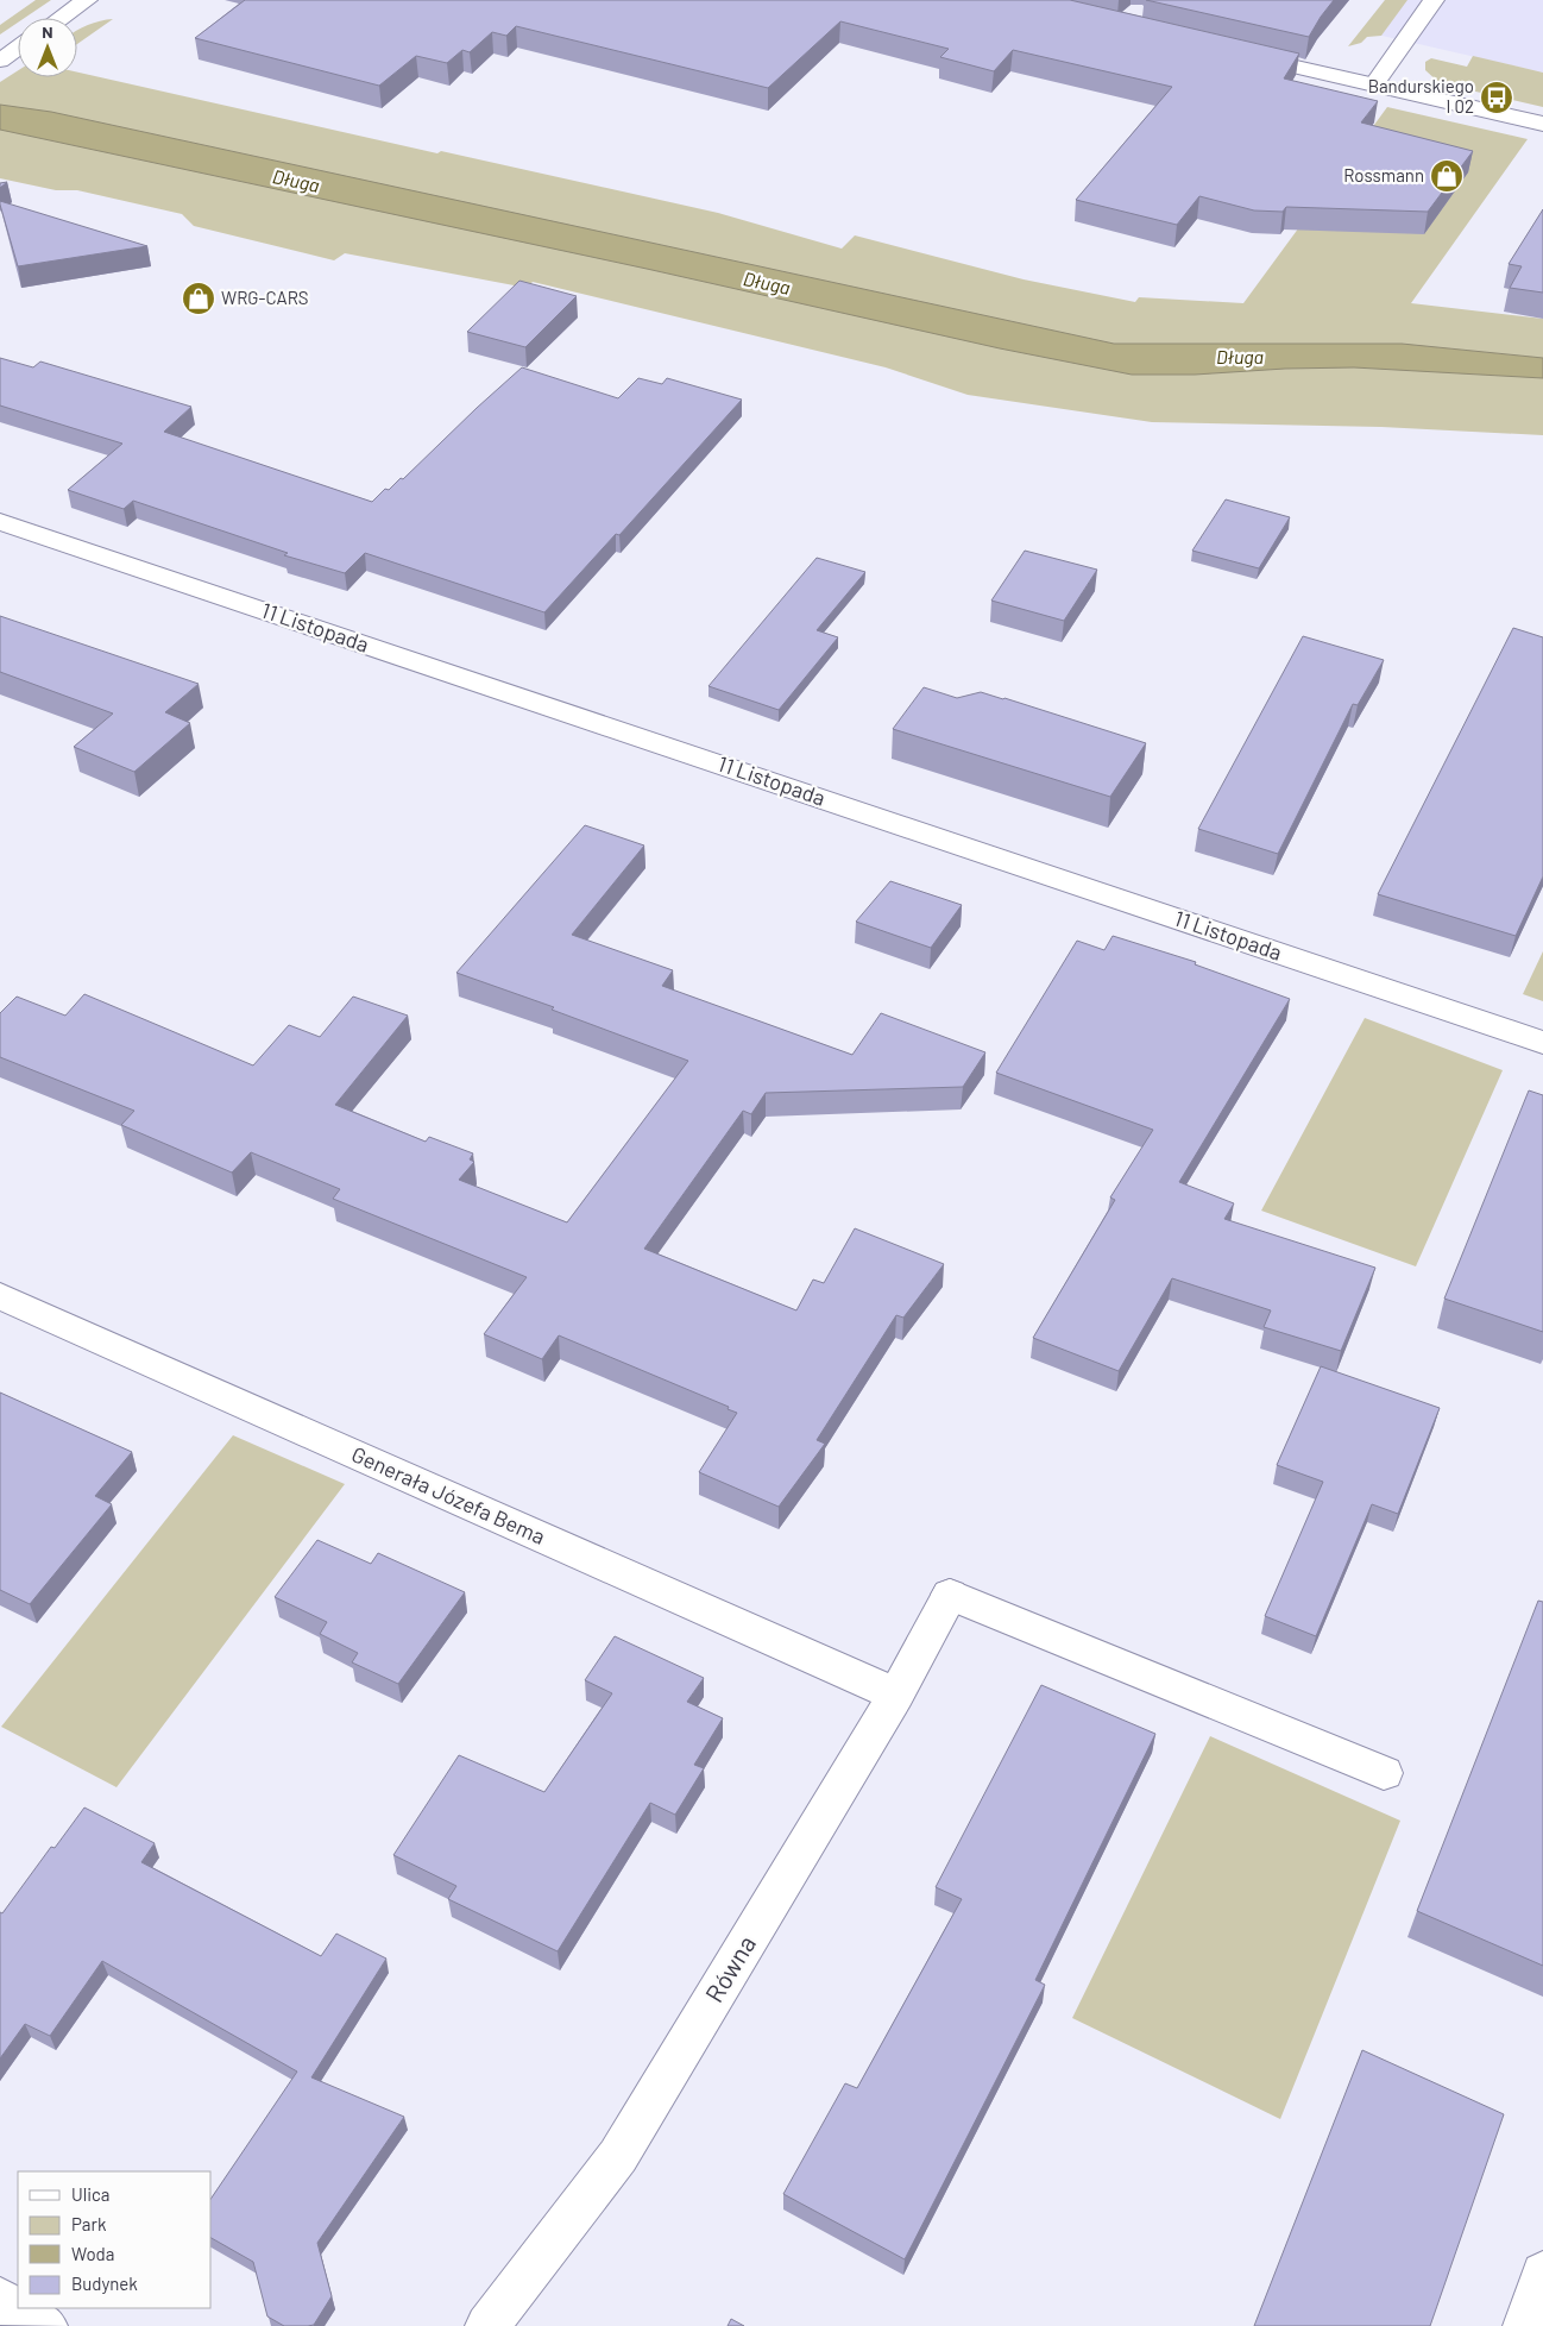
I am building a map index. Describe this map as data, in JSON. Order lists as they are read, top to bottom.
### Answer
{
  "streets": {
    "street": ["11 Listopada", "Generała Józefa Bema", "Równa"]
  },
  "crossings": [
    ["Generała Józefa Bema", "Równa"]
  ],
  "water": ["Długa"],
  "places": {
    "bus stop": ["Bandurskiego I 02"],
    "shop": ["Rossmann", "WRG-CARS"]
  },
  "legend": [
    "Ulica",
    "Park",
    "Woda",
    "Budynek"
  ],
  "north": "top"
}
